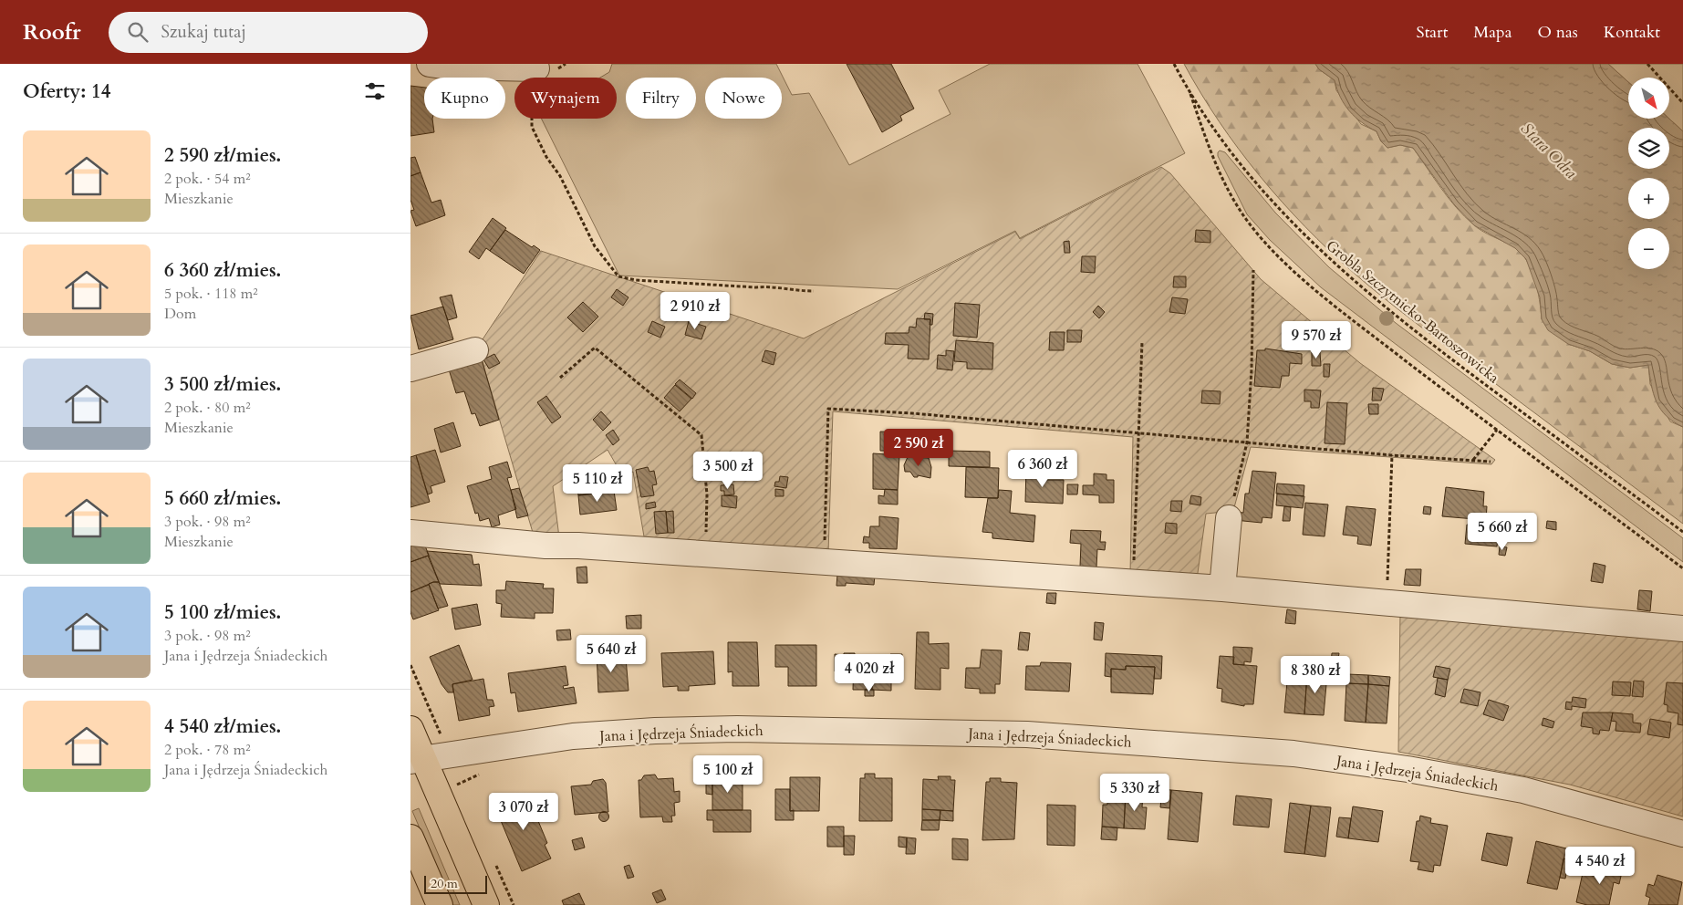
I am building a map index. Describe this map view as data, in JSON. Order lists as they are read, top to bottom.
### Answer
{
  "streets": {
    "street": ["Jana i Jędrzeja Śniadeckich"],
    "path": ["Grobla Szczytnicko-Bartoszowicka"]
  },
  "water": ["Stara Odra"],
  "scale_bar": "20 m",
  "north": "bottom right",
  "page": {
    "header": "Roofr",
    "search": "Szukaj tutaj",
    "nav": [
      "Start",
      "Mapa",
      "O nas",
      "Kontakt"
    ],
    "heading": "Oferty: 14",
    "map_buttons": ["+", "−"],
    "chip": [
      "Kupno",
      "Wynajem",
      "Filtry",
      "Nowe"
    ],
    "list": [
      {
        "name": "2 590 zł/mies.",
        "note": "2 pok. · 54 m² · Mieszkanie"
      },
      {
        "name": "6 360 zł/mies.",
        "note": "5 pok. · 118 m² · Dom"
      },
      {
        "name": "3 500 zł/mies.",
        "note": "2 pok. · 80 m² · Mieszkanie"
      },
      {
        "name": "5 660 zł/mies.",
        "note": "3 pok. · 98 m² · Mieszkanie"
      },
      {
        "name": "5 100 zł/mies.",
        "note": "3 pok. · 98 m² · Jana i Jędrzeja Śniadeckich"
      },
      {
        "name": "4 540 zł/mies.",
        "note": "2 pok. · 78 m² · Jana i Jędrzeja Śniadeckich"
      }
    ],
    "price": [
      "2 910 zł",
      "9 570 zł",
      "2 590 zł",
      "6 360 zł",
      "3 500 zł",
      "5 110 zł",
      "5 660 zł",
      "5 640 zł",
      "4 020 zł",
      "8 380 zł",
      "5 100 zł",
      "5 330 zł",
      "3 070 zł",
      "4 540 zł"
    ],
    "scale": "20 m"
  }
}
